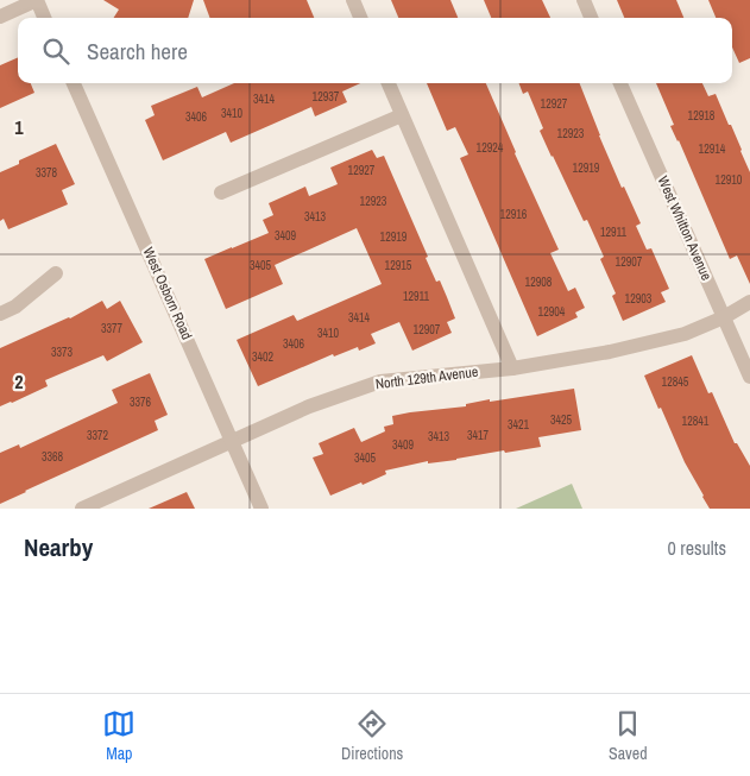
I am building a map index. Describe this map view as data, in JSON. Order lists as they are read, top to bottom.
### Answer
{
  "streets": {
    "street": ["West Whitton Avenue", "West Osborn Road", "North 129th Avenue"]
  },
  "crossings": [
    ["West Whitton Avenue", "North 129th Avenue"],
    ["West Osborn Road", "North 129th Avenue"]
  ],
  "house_numbers": [
    "12937",
    "3414",
    "12927",
    "3410",
    "12918",
    "3406",
    "12923",
    "12924",
    "12914",
    "12919",
    "12927",
    "3378",
    "12910",
    "12923",
    "12916",
    "3413",
    "12911",
    "3409",
    "12919",
    "12907",
    "3405",
    "12915",
    "12908",
    "12911",
    "12903",
    "12904",
    "3414",
    "3377",
    "12907",
    "3410",
    "3406",
    "3373",
    "3402",
    "12845",
    "3376",
    "3425",
    "12841",
    "3421",
    "3372",
    "3417",
    "3413",
    "3409",
    "3368",
    "3405"
  ],
  "page": {
    "search": "Search here",
    "heading": ["Nearby", "0 results"],
    "nav": ["Map", "Directions", "Saved"]
  },
  "grid": {
    "rows": ["1", "2"]
  }
}
